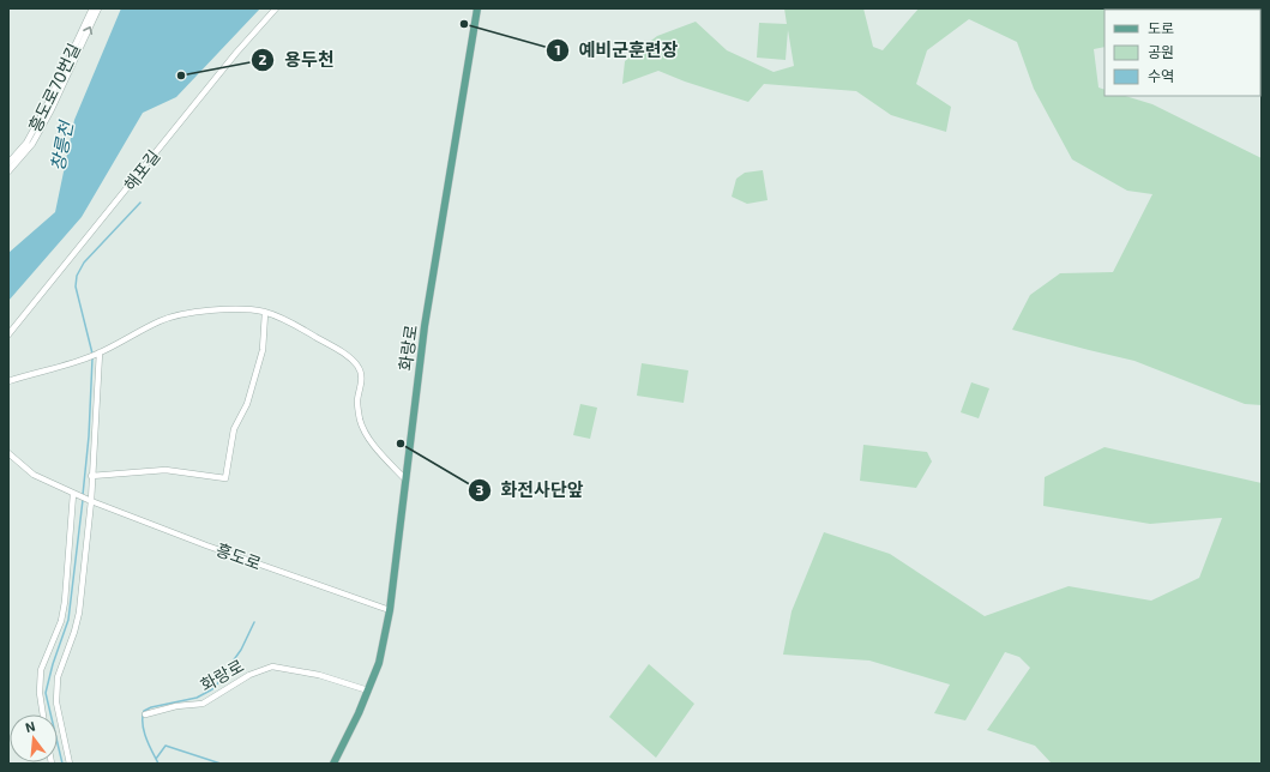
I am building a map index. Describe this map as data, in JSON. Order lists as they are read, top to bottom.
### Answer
{
  "streets": {
    "main road": ["화랑로"],
    "street": ["흥도로70번길", "해포길", "흥도로"]
  },
  "crossings": [
    ["화랑로", "흥도로"]
  ],
  "water": ["창릉천"],
  "places": ["예비군훈련장", "용두천", "화전사단앞"],
  "legend": ["도로", "공원", "수역"],
  "north": "top"
}
